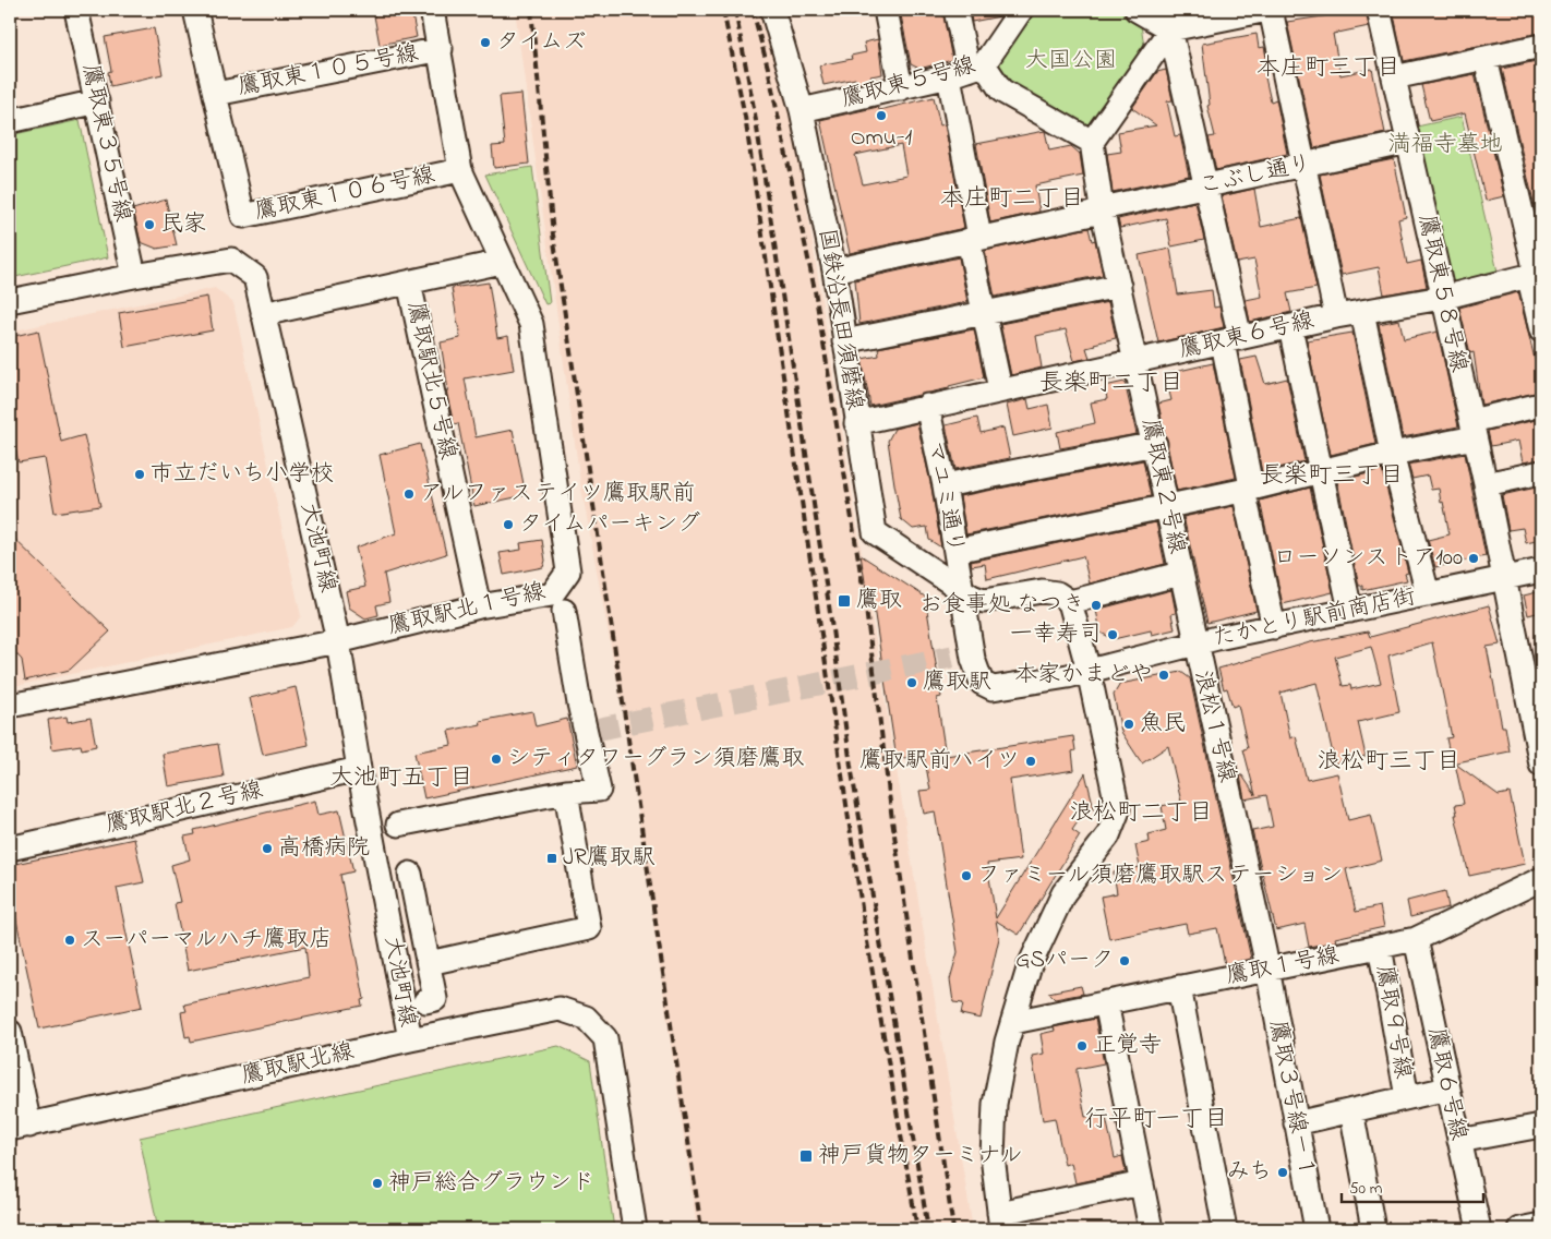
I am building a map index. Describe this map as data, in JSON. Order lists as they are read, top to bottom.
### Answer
{
  "streets": {
    "street": [
      "鷹取東１０５号線",
      "鷹取東５号線",
      "鷹取東３５号線",
      "こぶし通り",
      "鷹取東１０６号線",
      "鷹取東５８号線",
      "国鉄沿長田須磨線",
      "鷹取東６号線",
      "鷹取駅北５号線",
      "鷹取東２号線",
      "マユミ通り",
      "大池町線",
      "鷹取駅北１号線",
      "たかとり駅前商店街",
      "浪松１号線",
      "鷹取駅北２号線",
      "鷹取１号線",
      "鷹取９号線",
      "鷹取駅北線",
      "鷹取６号線",
      "鷹取３号線－１"
    ]
  },
  "crossings": [
    ["鷹取東１０５号線", "鷹取東１０６号線"],
    ["鷹取東１０５号線", "鷹取駅北１号線"],
    ["鷹取東５号線", "国鉄沿長田須磨線"],
    ["鷹取東３５号線", "大池町線"],
    ["こぶし通り", "鷹取東５８号線"],
    ["こぶし通り", "国鉄沿長田須磨線"],
    ["こぶし通り", "鷹取東２号線"],
    ["鷹取東１０６号線", "鷹取駅北１号線"],
    ["鷹取東５８号線", "鷹取東６号線"],
    ["鷹取東５８号線", "たかとり駅前商店街"],
    ["国鉄沿長田須磨線", "鷹取東６号線"],
    ["国鉄沿長田須磨線", "マユミ通り"],
    ["鷹取東６号線", "鷹取東２号線"],
    ["鷹取東６号線", "マユミ通り"],
    ["鷹取駅北５号線", "鷹取駅北１号線"],
    ["鷹取東２号線", "たかとり駅前商店街"],
    ["鷹取東２号線", "浪松１号線"],
    ["大池町線", "鷹取駅北１号線"],
    ["大池町線", "鷹取駅北２号線"],
    ["大池町線", "鷹取駅北線"],
    ["たかとり駅前商店街", "浪松１号線"],
    ["浪松１号線", "鷹取１号線"],
    ["浪松１号線", "鷹取３号線－１"],
    ["鷹取１号線", "鷹取９号線"],
    ["鷹取１号線", "鷹取６号線"],
    ["鷹取１号線", "鷹取３号線－１"]
  ],
  "districts": [
    "本庄町三丁目",
    "本庄町二丁目",
    "長楽町二丁目",
    "長楽町三丁目",
    "浪松町三丁目",
    "大池町五丁目",
    "浪松町二丁目",
    "行平町一丁目"
  ],
  "parks": ["大国公園", "満福寺墓地"],
  "places": {
    "other": [
      "タイムズ",
      "Omu-1",
      "民家",
      "市立だいち小学校",
      "アルファステイツ鷹取駅前",
      "タイムパーキング",
      "ローソンストア100",
      "お食事処 なつき",
      "一幸寿司",
      "本家かまどや",
      "鷹取駅",
      "魚民",
      "シティタワーグラン須磨鷹取",
      "鷹取駅前ハイツ",
      "高橋病院",
      "ファミール須磨鷹取駅ステーション",
      "スーパーマルハチ鷹取店",
      "GSパーク",
      "正覚寺",
      "みち",
      "神戸総合グラウンド"
    ],
    "transit": ["鷹取", "JR鷹取駅", "神戸貨物ターミナル"]
  },
  "scale_bar": "50 m"
}
